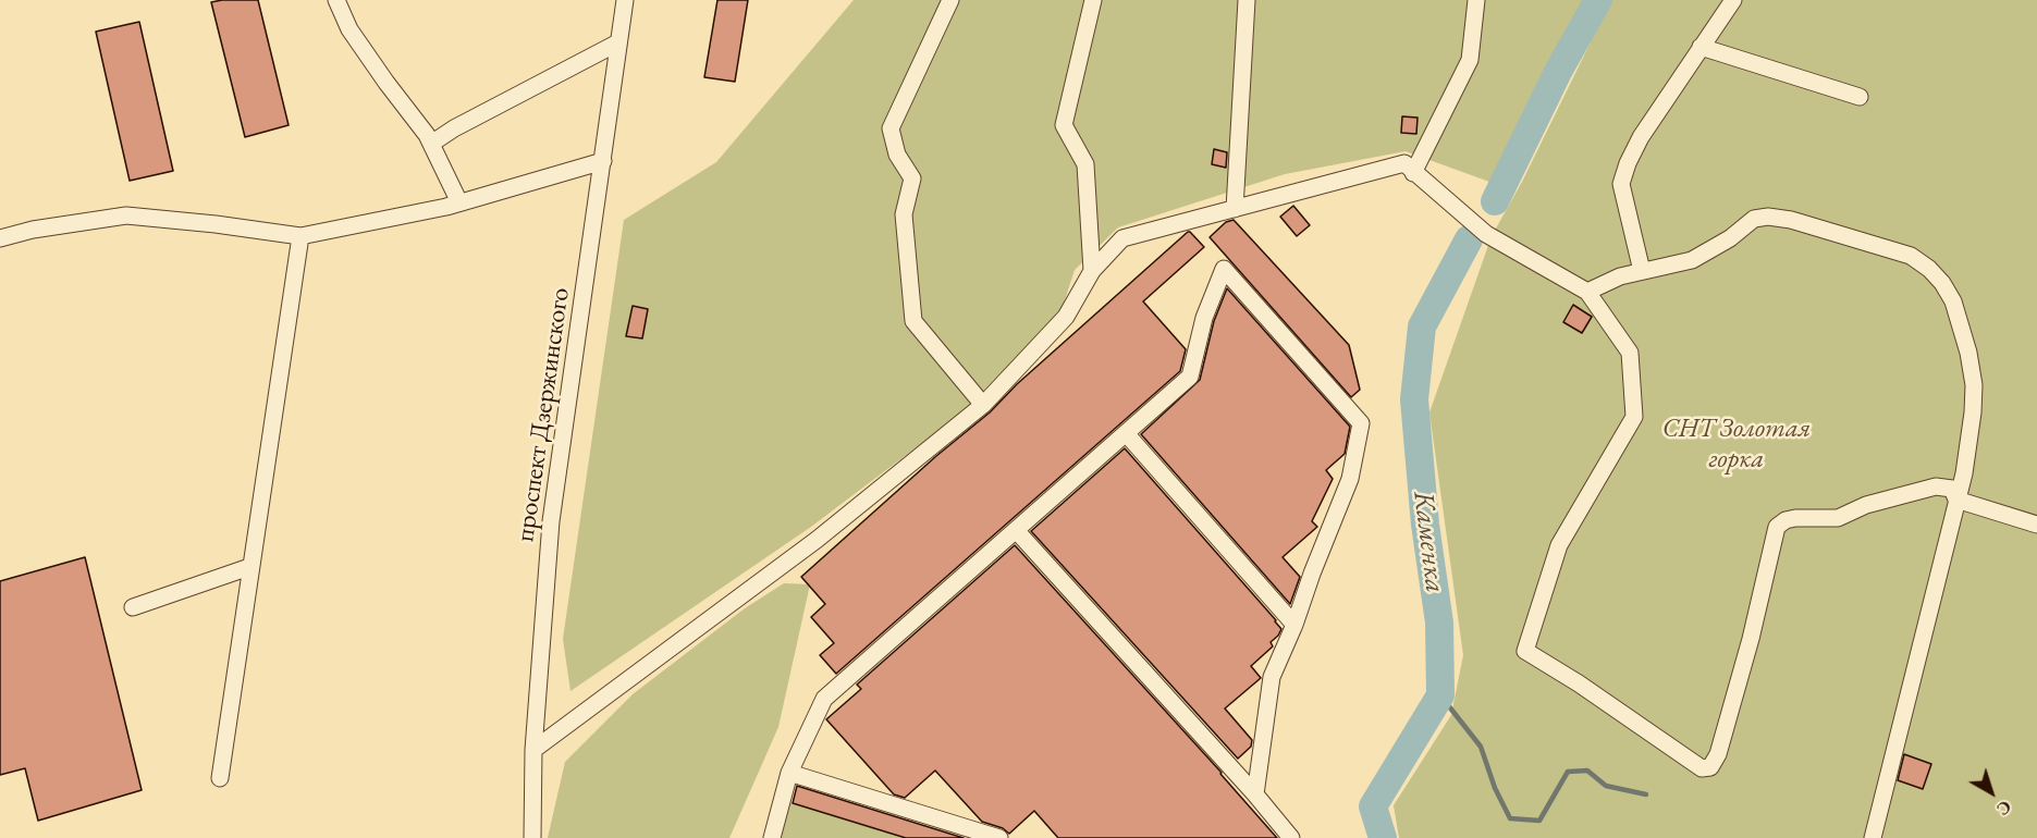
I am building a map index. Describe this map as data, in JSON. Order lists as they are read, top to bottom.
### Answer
{
  "streets": {
    "street": ["проспект Дзержинского"]
  },
  "water": ["Каменка"],
  "parks": ["СНТ Золотая горка"],
  "north": "bottom right"
}
